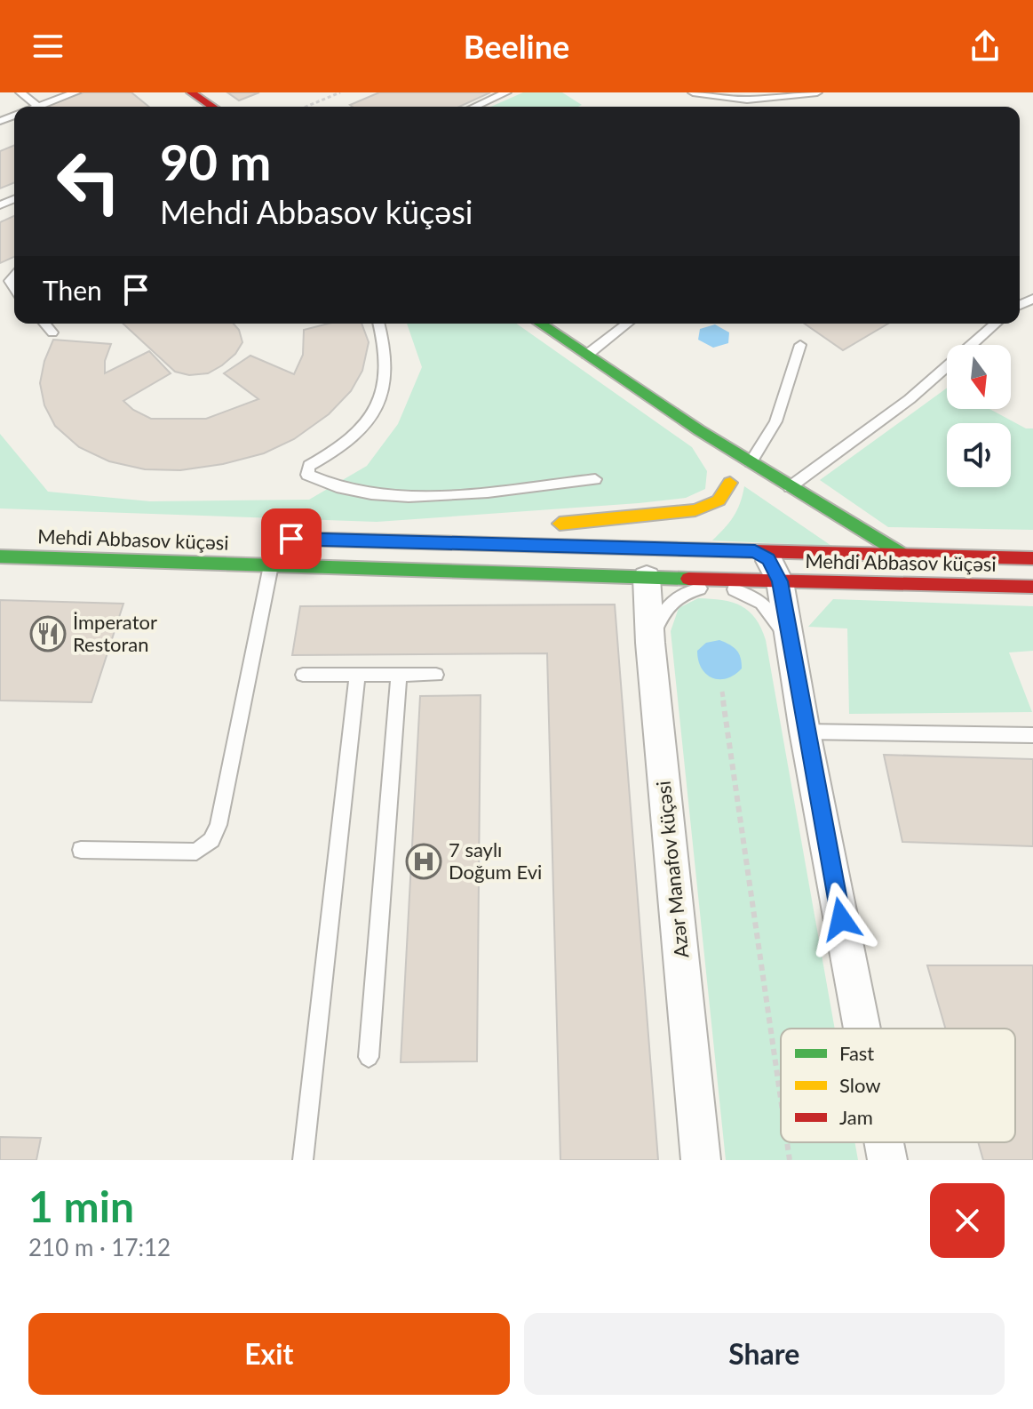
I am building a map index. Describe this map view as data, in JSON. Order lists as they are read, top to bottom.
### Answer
{
  "streets": {
    "street": ["Mehdi Abbasov küçəsi", "Azər Manafov küçəsi"]
  },
  "crossings": [
    ["Mehdi Abbasov küçəsi", "Azər Manafov küçəsi"]
  ],
  "places": {
    "restaurant": ["İmperator Restoran"],
    "hospital": ["7 saylı Doğum Evi"]
  },
  "legend": ["Fast", "Slow", "Jam"],
  "north": "bottom",
  "page": {
    "header": "Beeline",
    "turn": ["90 m", "Mehdi Abbasov küçəsi"],
    "then": "Then",
    "heading": ["1 min", "210 m · 17:12"],
    "buttons": ["Exit", "Share"]
  }
}
